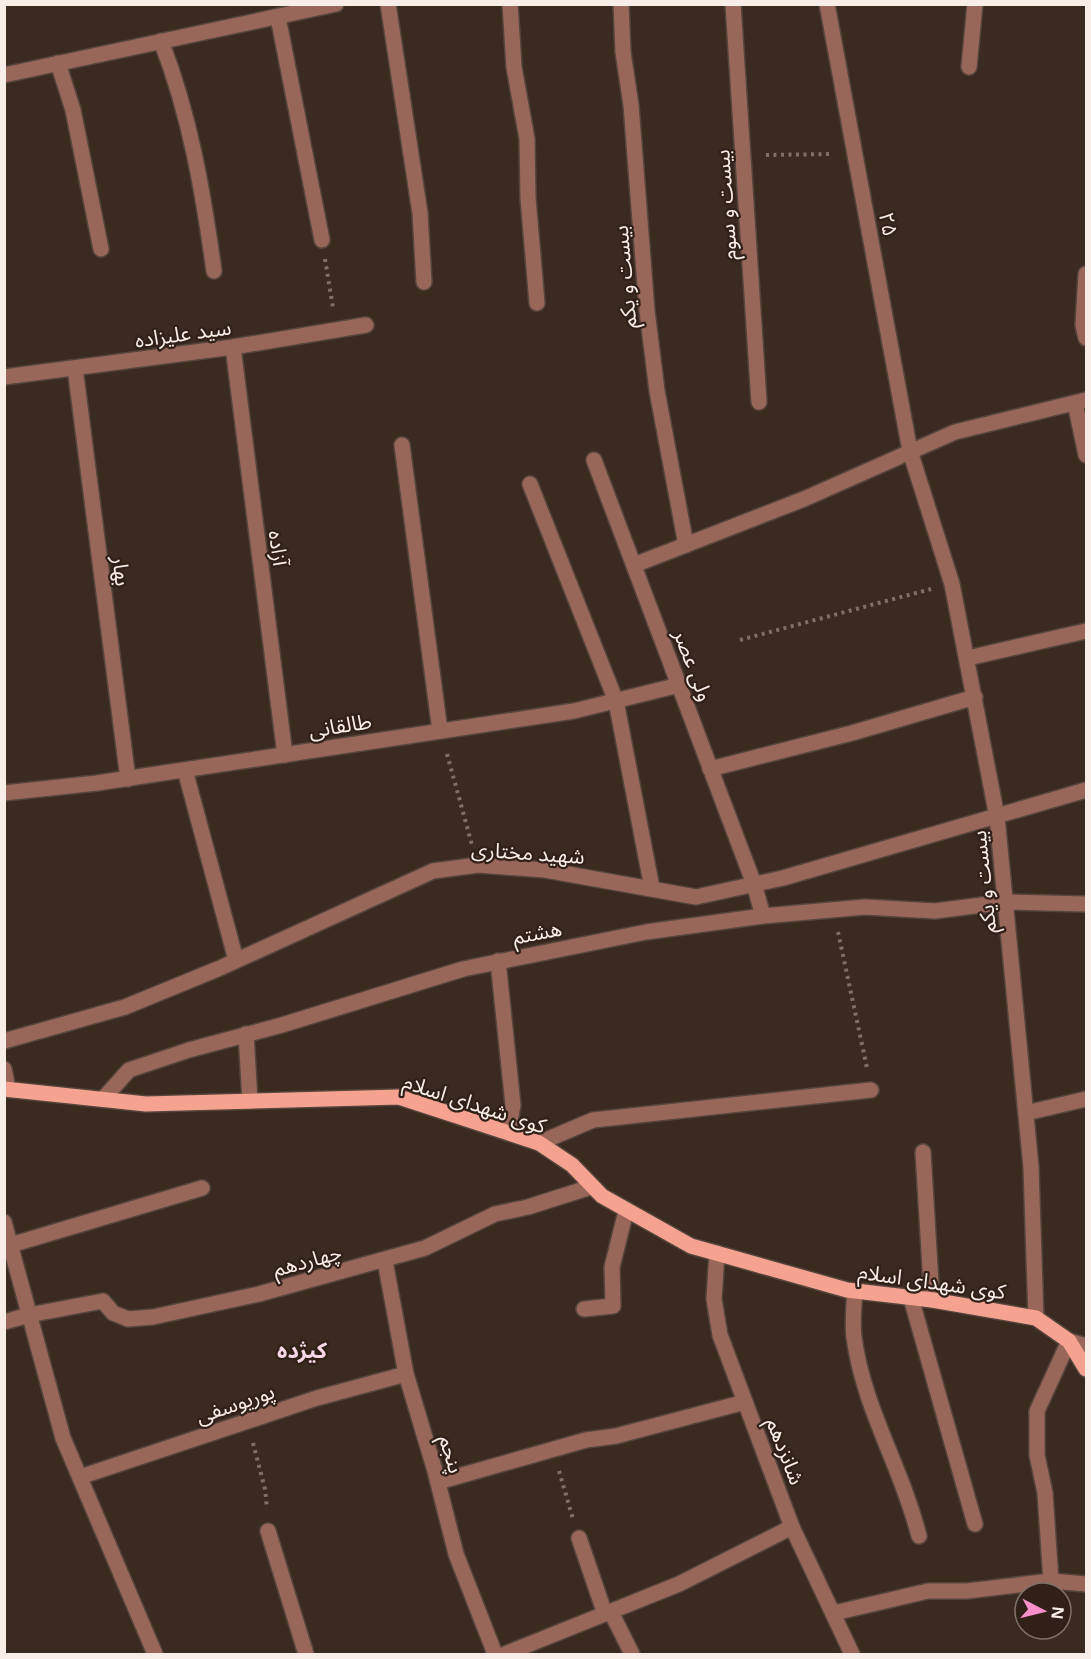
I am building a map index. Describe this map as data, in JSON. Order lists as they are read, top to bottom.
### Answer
{
  "streets": {
    "main road": ["کوی شهدای اسلام"],
    "street": [
      "بیست و سوم",
      "۲۵",
      "بیست و یکم",
      "سید علیزاده",
      "آزاده",
      "بهار",
      "ولی عصر",
      "طالقانی",
      "شهید مختاری",
      "هشتم",
      "چهاردهم",
      "پوریوسفی",
      "شانزدهم",
      "پنجم"
    ]
  },
  "crossings": [
    ["۲۵", "بیست و یکم"],
    ["بیست و یکم", "شهید مختاری"],
    ["بیست و یکم", "هشتم"],
    ["بیست و یکم", "کوی شهدای اسلام"],
    ["سید علیزاده", "آزاده"],
    ["سید علیزاده", "بهار"],
    ["آزاده", "طالقانی"],
    ["بهار", "طالقانی"],
    ["ولی عصر", "طالقانی"],
    ["ولی عصر", "شهید مختاری"],
    ["ولی عصر", "هشتم"],
    ["هشتم", "کوی شهدای اسلام"],
    ["کوی شهدای اسلام", "چهاردهم"],
    ["کوی شهدای اسلام", "شانزدهم"],
    ["چهاردهم", "پنجم"],
    ["پوریوسفی", "پنجم"]
  ],
  "districts": ["کیژده"],
  "north": "right"
}
